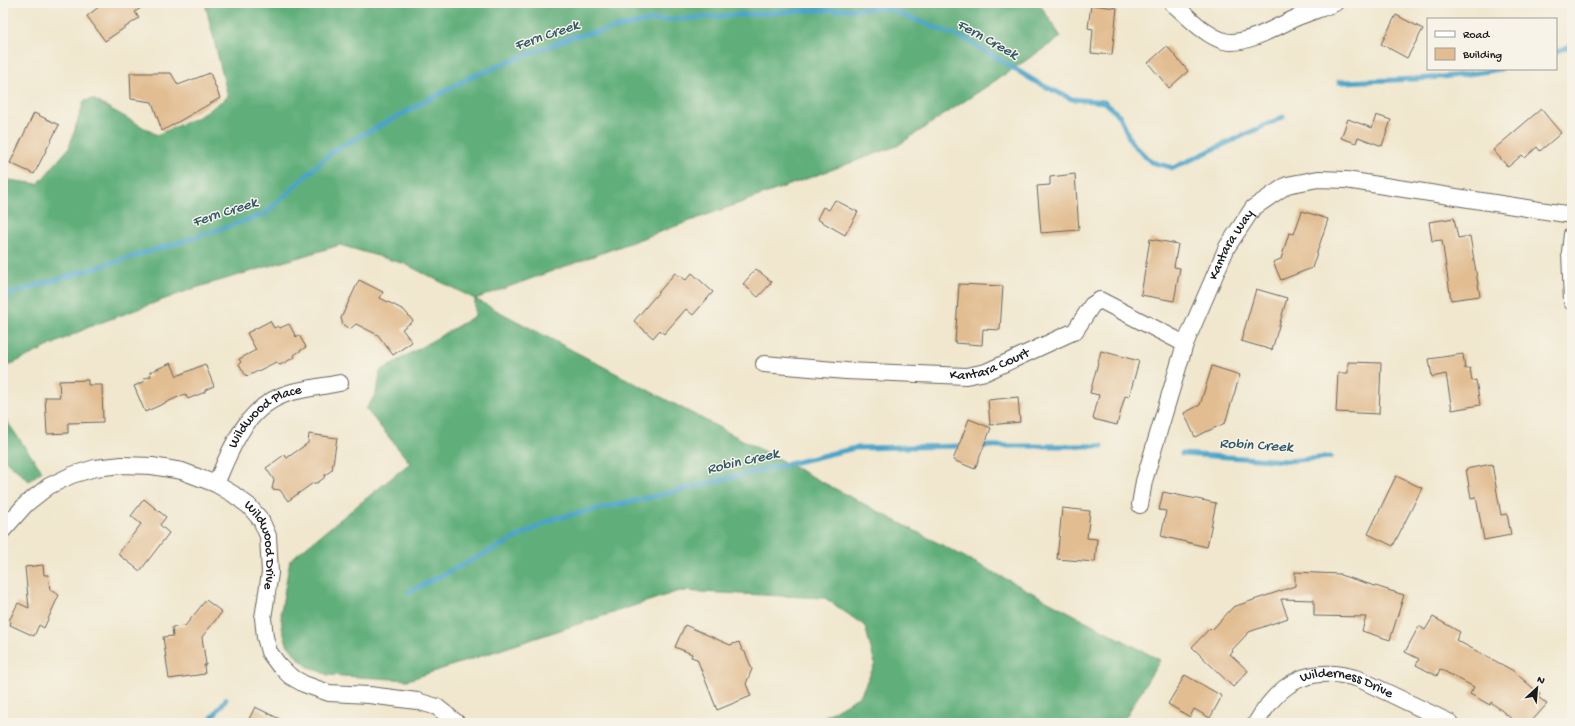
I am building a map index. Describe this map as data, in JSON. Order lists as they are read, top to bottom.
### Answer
{
  "streets": {
    "street": [
      "Kantara Way",
      "Kantara Court",
      "Wildwood Place",
      "Wildwood Drive",
      "Wilderness Drive"
    ]
  },
  "crossings": [
    ["Kantara Way", "Kantara Court"],
    ["Wildwood Place", "Wildwood Drive"]
  ],
  "water": ["Fern Creek", "Robin Creek"],
  "legend": ["Road", "Building"],
  "north": "top right"
}
